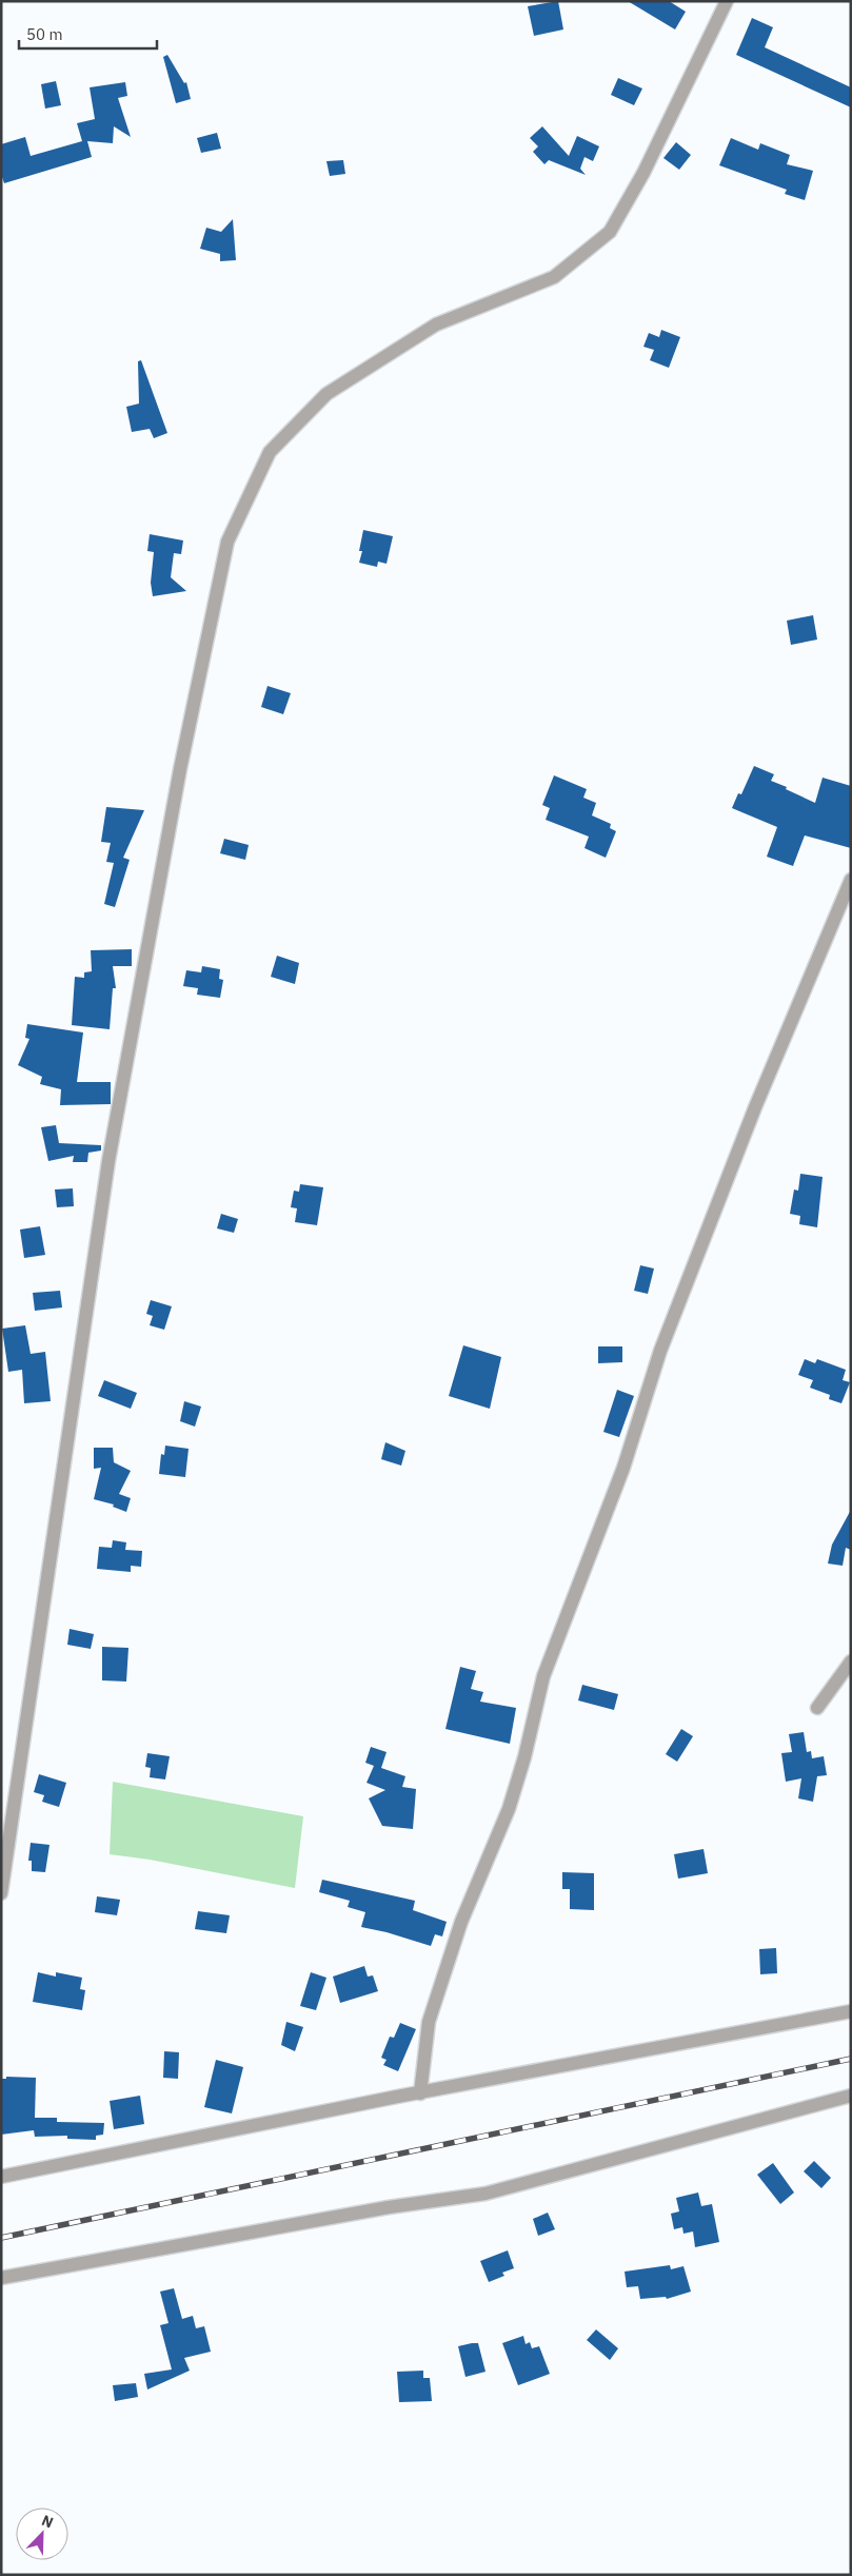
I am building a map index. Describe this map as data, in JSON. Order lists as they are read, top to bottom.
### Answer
{
  "scale_bar": "50 m",
  "north": "top right"
}
